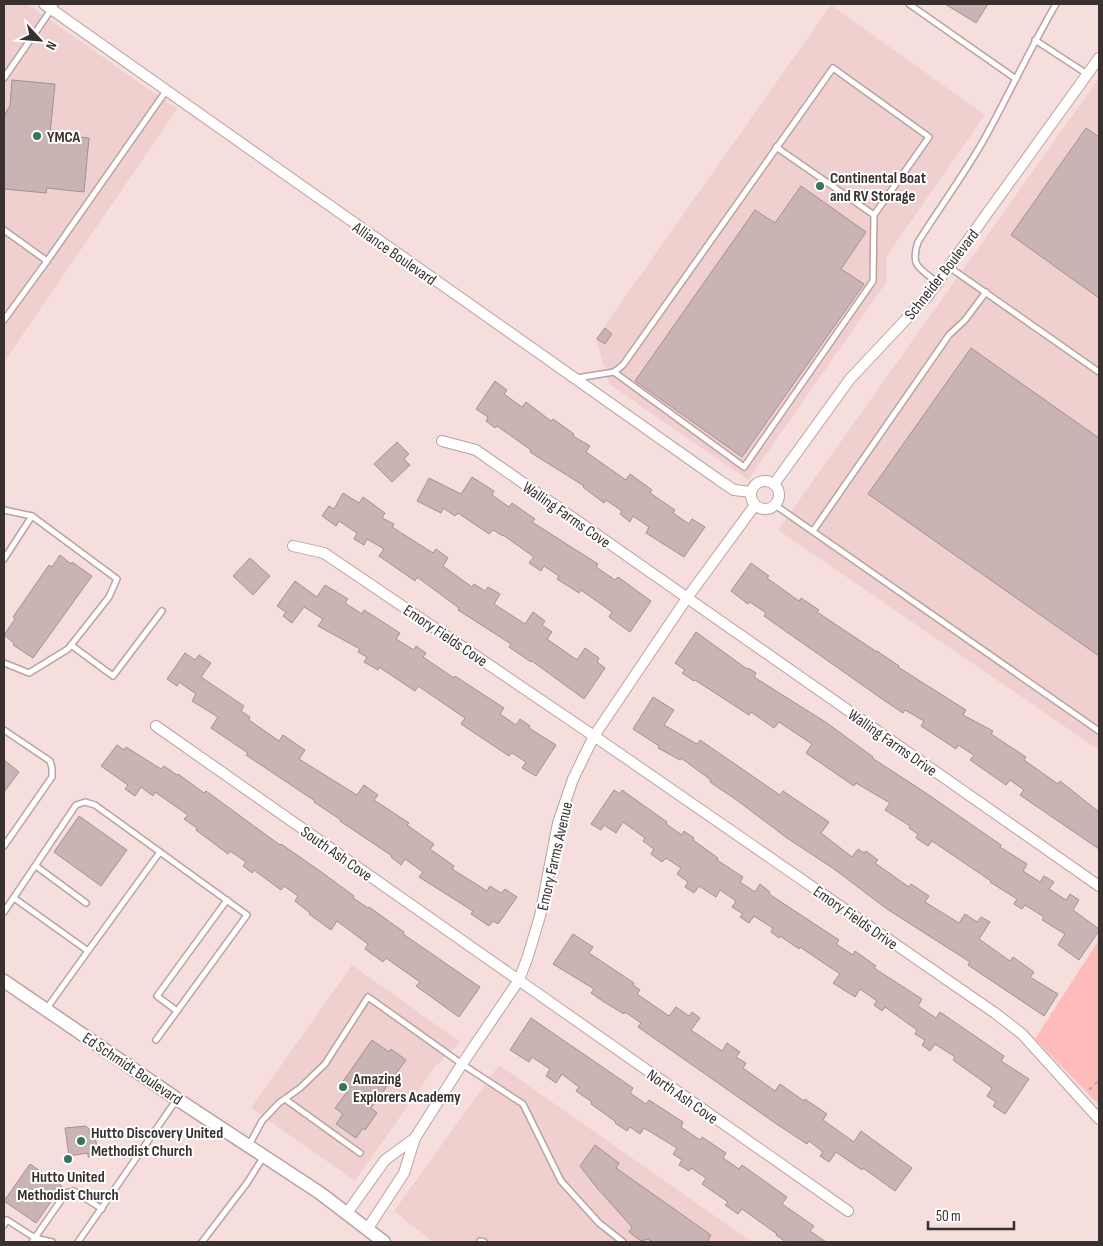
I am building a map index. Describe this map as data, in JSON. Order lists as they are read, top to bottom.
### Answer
{
  "streets": {
    "street": [
      "Alliance Boulevard",
      "Schneider Boulevard",
      "Walling Farms Cove",
      "Emory Fields Cove",
      "Walling Farms Drive",
      "South Ash Cove",
      "Emory Farms Avenue",
      "Emory Fields Drive",
      "Ed Schmidt Boulevard",
      "North Ash Cove"
    ]
  },
  "crossings": [
    ["Alliance Boulevard", "Schneider Boulevard"],
    ["Alliance Boulevard", "Emory Farms Avenue"],
    ["Schneider Boulevard", "Emory Farms Avenue"],
    ["Walling Farms Cove", "Walling Farms Drive"],
    ["Walling Farms Cove", "Emory Farms Avenue"],
    ["Emory Fields Cove", "Emory Farms Avenue"],
    ["Emory Fields Cove", "Emory Fields Drive"],
    ["Walling Farms Drive", "Emory Farms Avenue"],
    ["South Ash Cove", "Emory Farms Avenue"],
    ["South Ash Cove", "North Ash Cove"],
    ["Emory Farms Avenue", "Emory Fields Drive"],
    ["Emory Farms Avenue", "Ed Schmidt Boulevard"],
    ["Emory Farms Avenue", "North Ash Cove"]
  ],
  "places": [
    "YMCA",
    "Continental Boat and RV Storage",
    "Amazing Explorers Academy",
    "Hutto Discovery United Methodist Church",
    "Hutto United Methodist Church"
  ],
  "scale_bar": "50 m",
  "north": "bottom right"
}
